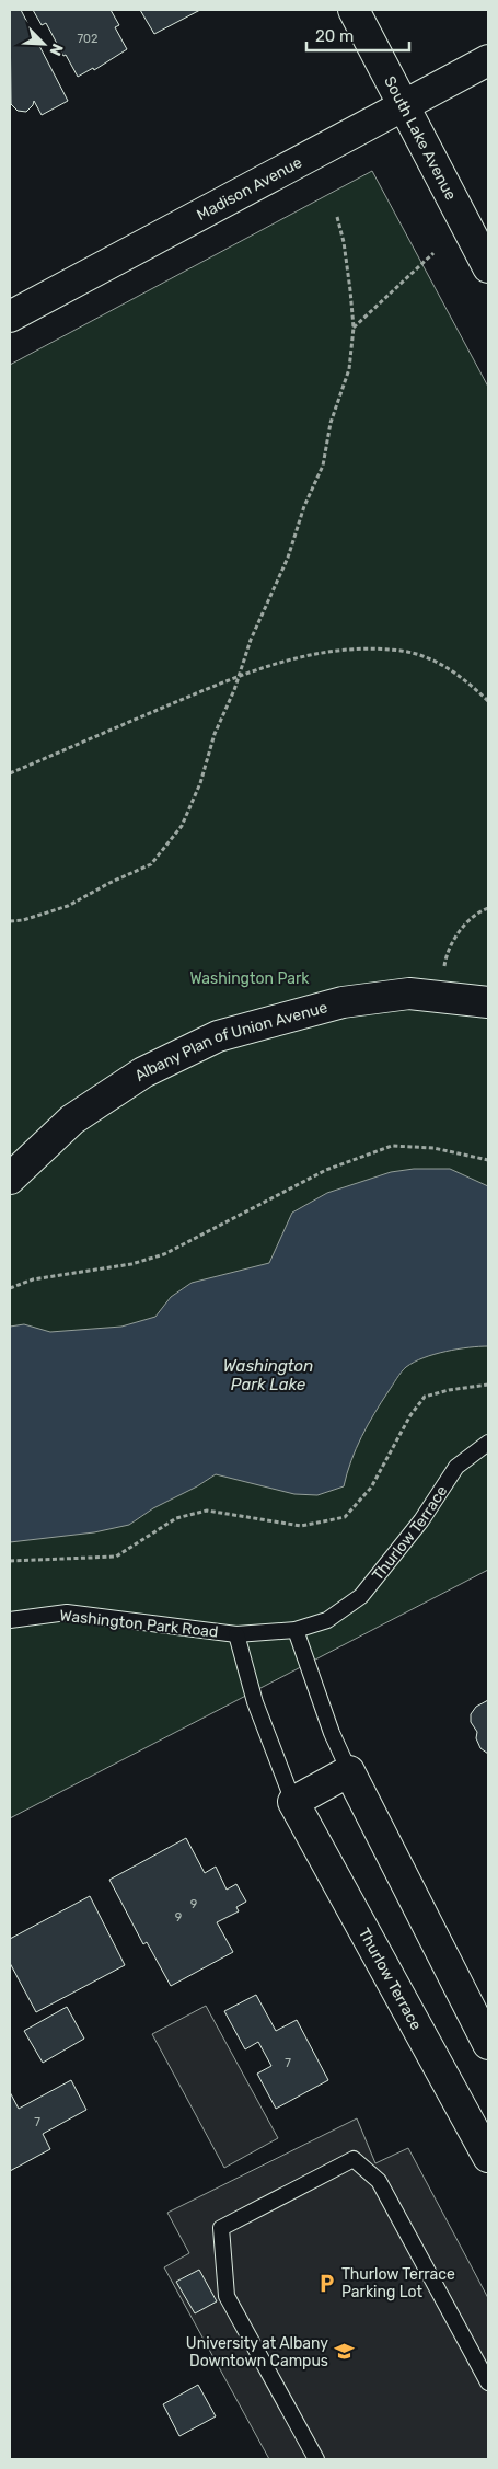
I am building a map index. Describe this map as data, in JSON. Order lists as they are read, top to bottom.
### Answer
{
  "streets": {
    "street": [
      "South Lake Avenue",
      "Madison Avenue",
      "Albany Plan of Union Avenue",
      "Thurlow Terrace"
    ],
    "lane": ["Washington Park Road"]
  },
  "crossings": [
    ["South Lake Avenue", "Madison Avenue"],
    ["Thurlow Terrace", "Washington Park Road"]
  ],
  "water": ["Washington Park Lake"],
  "parks": ["Washington Park"],
  "places": {
    "parking": ["Thurlow Terrace Parking Lot"],
    "school or university": ["University at Albany Downtown Campus"]
  },
  "house_numbers": [
    "702",
    "9",
    "9",
    "7",
    "7"
  ],
  "scale_bar": "20 m",
  "north": "bottom right"
}
